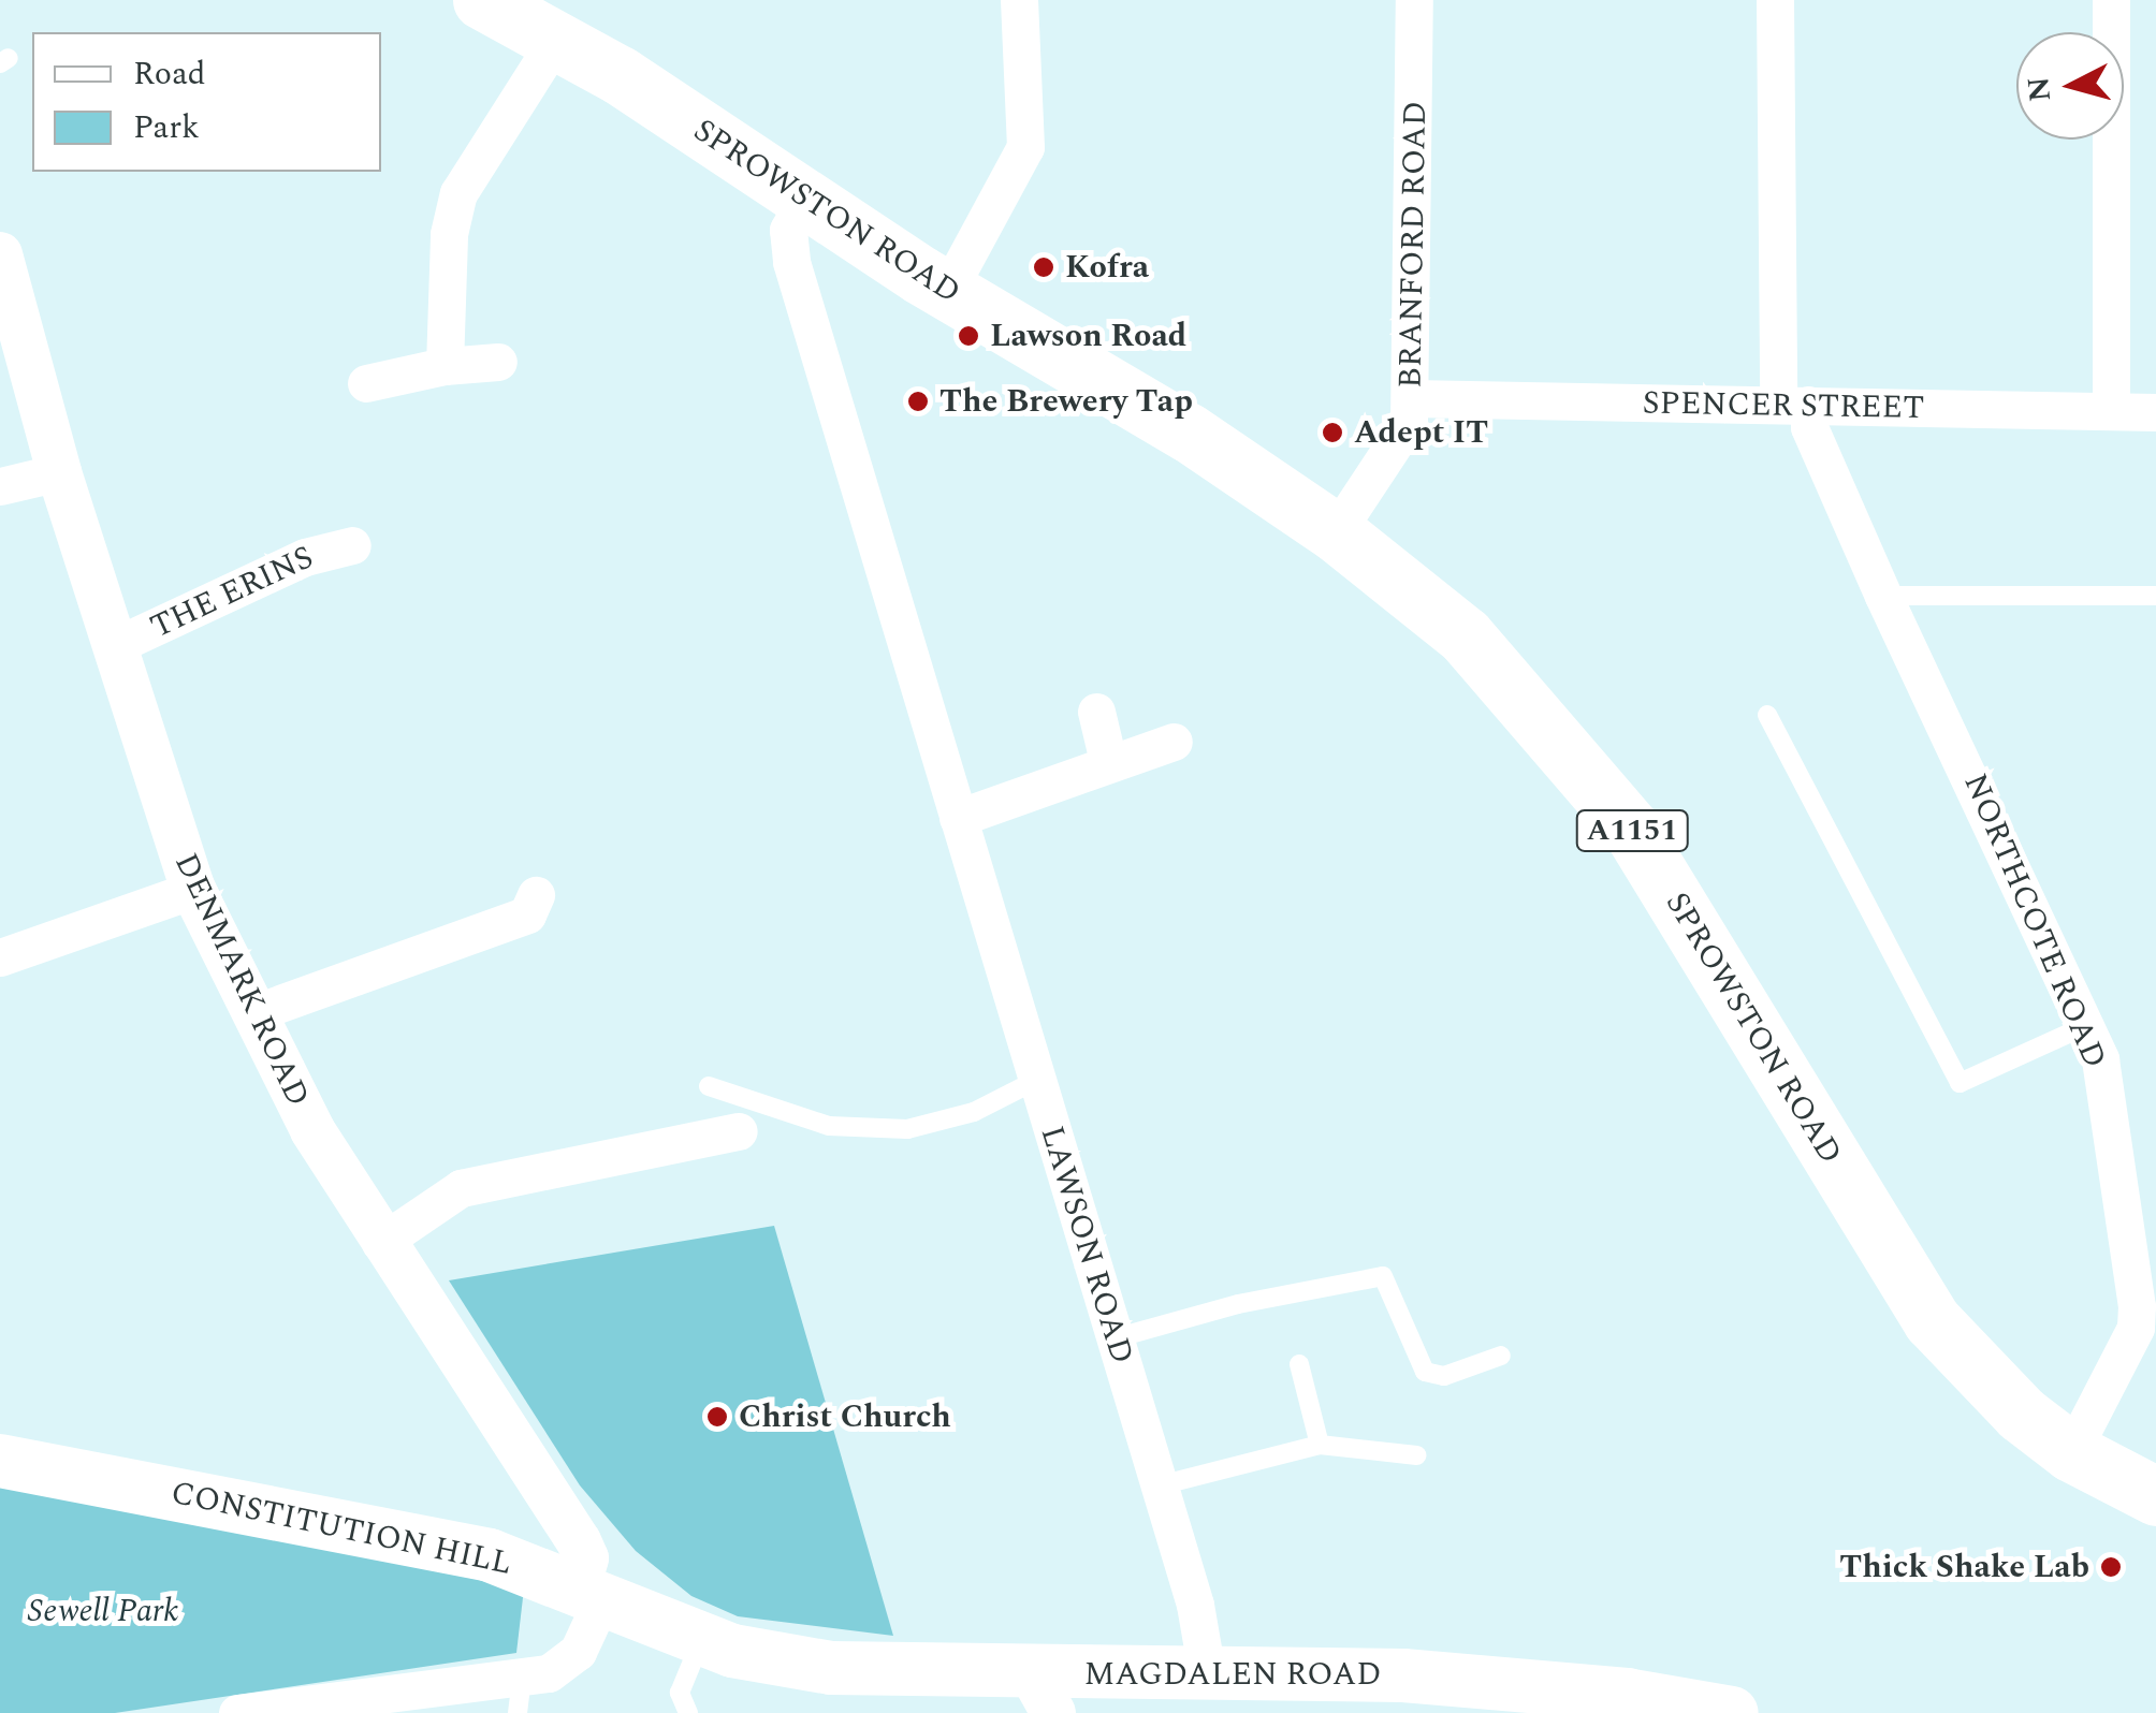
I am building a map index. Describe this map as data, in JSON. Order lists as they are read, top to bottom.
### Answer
{
  "streets": {
    "main road": [
      "SPROWSTON ROAD",
      "A1151",
      "CONSTITUTION HILL",
      "MAGDALEN ROAD"
    ],
    "street": [
      "BRANFORD ROAD",
      "SPENCER STREET",
      "THE ERINS",
      "NORTHCOTE ROAD",
      "DENMARK ROAD",
      "LAWSON ROAD"
    ]
  },
  "crossings": [
    ["SPROWSTON ROAD", "BRANFORD ROAD"],
    ["SPROWSTON ROAD", "NORTHCOTE ROAD"],
    ["SPROWSTON ROAD", "LAWSON ROAD"],
    ["BRANFORD ROAD", "SPENCER STREET"],
    ["SPENCER STREET", "NORTHCOTE ROAD"],
    ["THE ERINS", "DENMARK ROAD"],
    ["DENMARK ROAD", "CONSTITUTION HILL"],
    ["LAWSON ROAD", "MAGDALEN ROAD"],
    ["CONSTITUTION HILL", "MAGDALEN ROAD"]
  ],
  "parks": ["Sewell Park"],
  "places": [
    "Kofra",
    "Lawson Road",
    "The Brewery Tap",
    "Adept IT",
    "Christ Church",
    "Thick Shake Lab"
  ],
  "legend": ["Road", "Park"],
  "north": "left"
}
